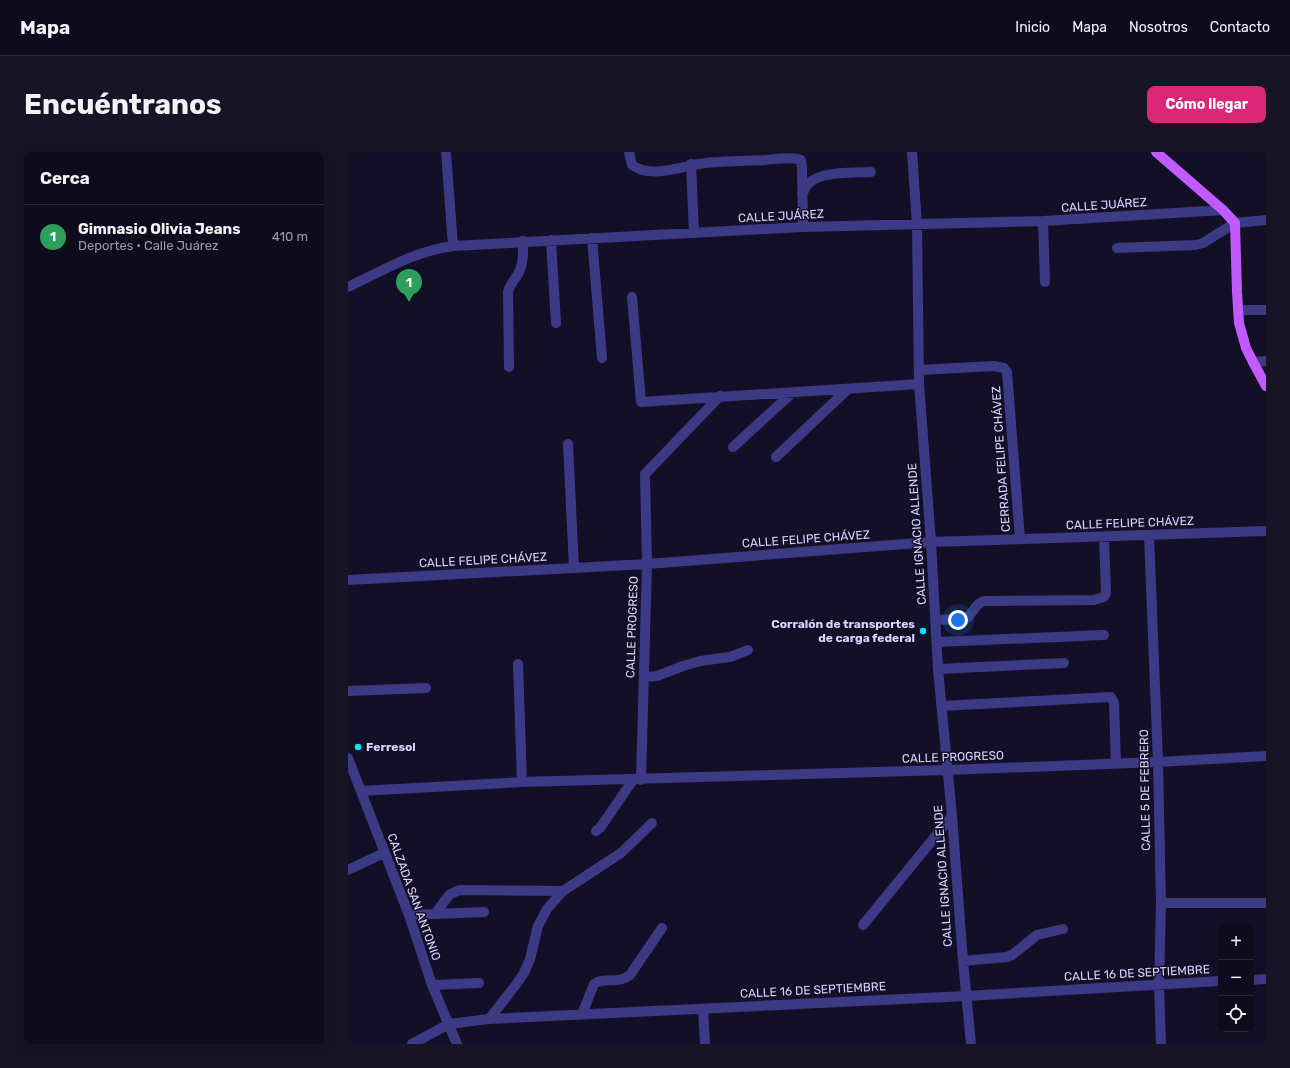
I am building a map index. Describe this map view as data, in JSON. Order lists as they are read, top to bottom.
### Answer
{
  "streets": {
    "street": [
      "CALLE JUÁREZ",
      "CERRADA FELIPE CHÁVEZ",
      "CALLE FELIPE CHÁVEZ",
      "CALLE IGNACIO ALLENDE",
      "CALLE PROGRESO",
      "CALLE 5 DE FEBRERO",
      "CALZADA SAN ANTONIO",
      "CALLE 16 DE SEPTIEMBRE"
    ]
  },
  "crossings": [
    ["CALLE JUÁREZ", "CALLE IGNACIO ALLENDE"],
    ["CERRADA FELIPE CHÁVEZ", "CALLE FELIPE CHÁVEZ"],
    ["CERRADA FELIPE CHÁVEZ", "CALLE IGNACIO ALLENDE"],
    ["CALLE FELIPE CHÁVEZ", "CALLE IGNACIO ALLENDE"],
    ["CALLE FELIPE CHÁVEZ", "CALLE PROGRESO"],
    ["CALLE FELIPE CHÁVEZ", "CALLE 5 DE FEBRERO"],
    ["CALLE IGNACIO ALLENDE", "CALLE PROGRESO"],
    ["CALLE IGNACIO ALLENDE", "CALLE 16 DE SEPTIEMBRE"],
    ["CALLE PROGRESO", "CALLE 5 DE FEBRERO"],
    ["CALLE PROGRESO", "CALZADA SAN ANTONIO"],
    ["CALLE 5 DE FEBRERO", "CALLE 16 DE SEPTIEMBRE"],
    ["CALZADA SAN ANTONIO", "CALLE 16 DE SEPTIEMBRE"]
  ],
  "places": ["Corralón de transportes de carga federal", "Ferresol"],
  "page": {
    "header": "Mapa",
    "nav": [
      "Inicio",
      "Mapa",
      "Nosotros",
      "Contacto"
    ],
    "buttons": "Cómo llegar",
    "title": "Encuéntranos",
    "heading": "Cerca",
    "list": [
      {
        "mark": "1",
        "name": "Gimnasio Olivia Jeans",
        "note": "Deportes · Calle Juárez",
        "value": "410 m"
      }
    ],
    "pins": "1",
    "map_buttons": ["+", "−"]
  }
}
